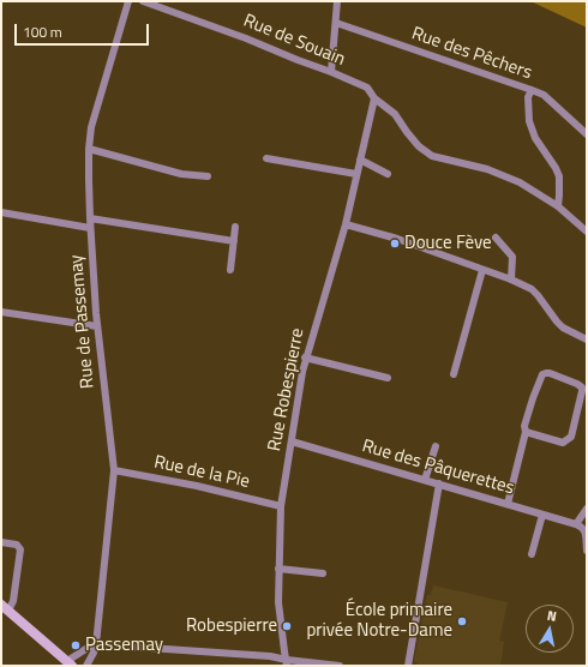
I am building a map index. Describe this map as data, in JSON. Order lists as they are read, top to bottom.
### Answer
{
  "streets": {
    "street": [
      "Rue de Souain",
      "Rue des Pêchers",
      "Rue de Passemay",
      "Rue Robespierre",
      "Rue des Pâquerettes",
      "Rue de la Pie"
    ]
  },
  "crossings": [
    ["Rue de Souain", "Rue Robespierre"],
    ["Rue de Passemay", "Rue de la Pie"],
    ["Rue Robespierre", "Rue des Pâquerettes"],
    ["Rue Robespierre", "Rue de la Pie"]
  ],
  "places": [
    "Douce Fève",
    "École primaire privée Notre-Dame",
    "Robespierre",
    "Passemay"
  ],
  "scale_bar": "100 m",
  "north": "top"
}
